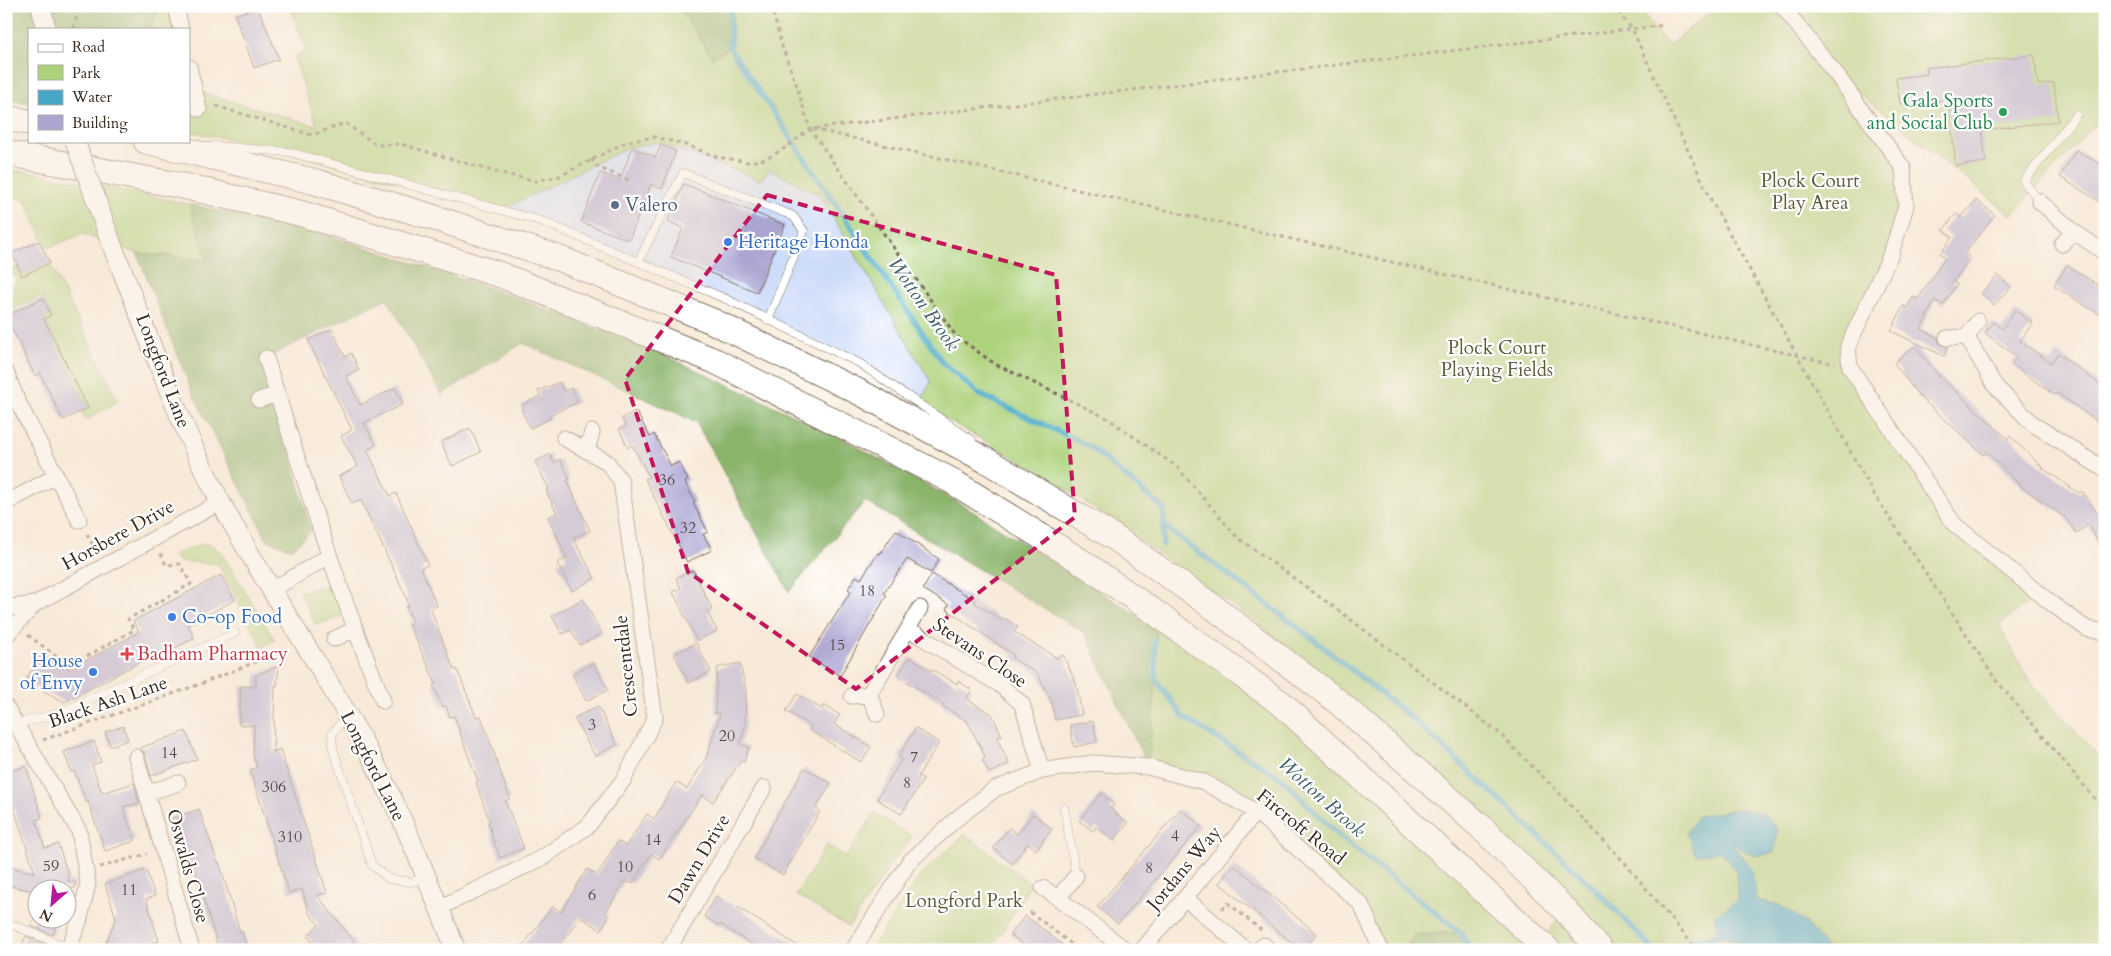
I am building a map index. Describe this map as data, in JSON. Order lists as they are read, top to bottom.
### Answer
{
  "streets": {
    "street": [
      "Longford Lane",
      "Horsbere Drive",
      "Stevans Close",
      "Crescentdale",
      "Fircroft Road",
      "Dawn Drive",
      "Oswalds Close",
      "Jordans Way"
    ],
    "path": ["Black Ash Lane"]
  },
  "crossings": [
    ["Longford Lane", "Horsbere Drive"],
    ["Longford Lane", "Crescentdale"],
    ["Longford Lane", "Black Ash Lane"],
    ["Stevans Close", "Fircroft Road"],
    ["Fircroft Road", "Jordans Way"]
  ],
  "water": ["Wotton Brook"],
  "parks": ["Plock Court Play Area", "Plock Court Playing Fields", "Longford Park"],
  "places": {
    "other": [
      "Gala Sports and Social Club",
      "Valero",
      "Heritage Honda",
      "Co-op Food",
      "House of Envy"
    ],
    "health": ["Badham Pharmacy"]
  },
  "house_numbers": [
    "36",
    "32",
    "18",
    "15",
    "3",
    "20",
    "14",
    "7",
    "8",
    "306",
    "4",
    "310",
    "14",
    "59",
    "10",
    "8",
    "11",
    "6"
  ],
  "legend": [
    "Road",
    "Park",
    "Water",
    "Building"
  ],
  "north": "bottom left"
}
